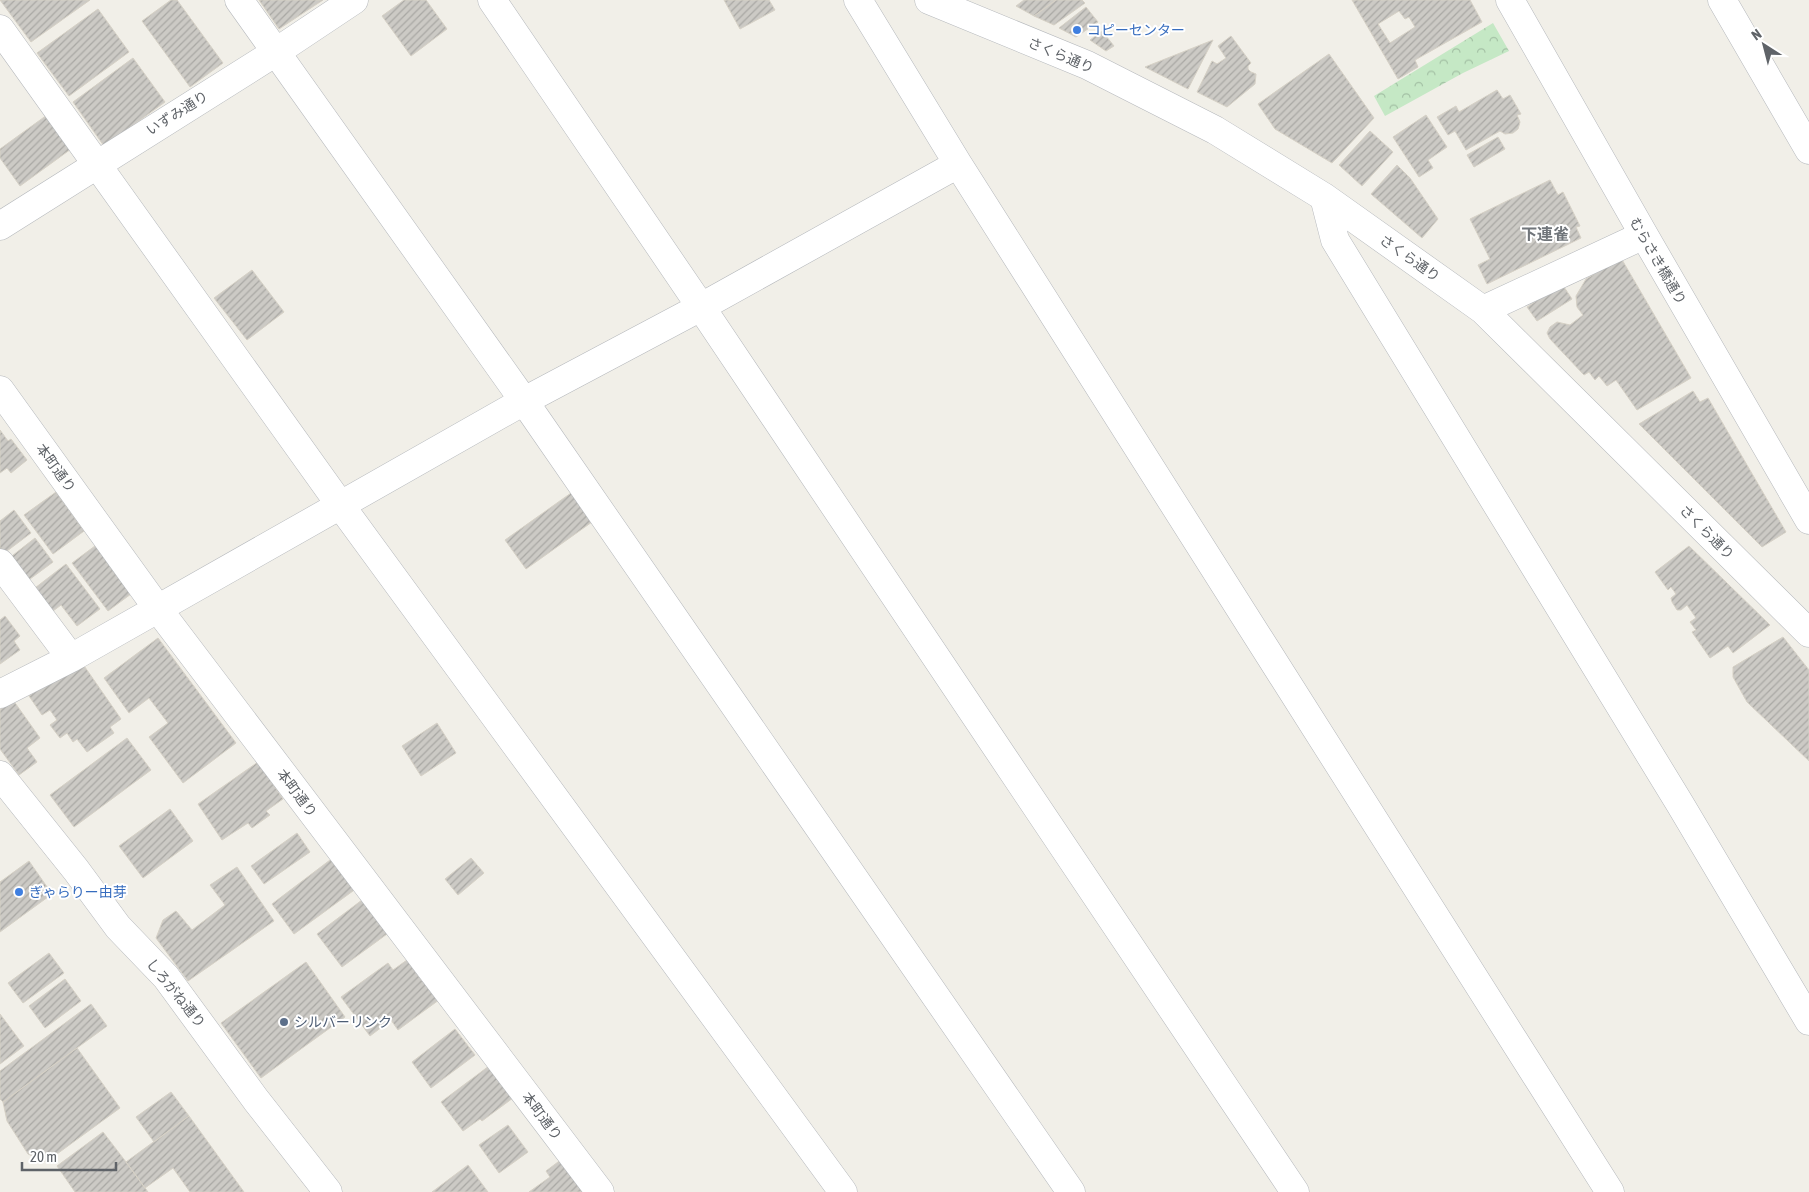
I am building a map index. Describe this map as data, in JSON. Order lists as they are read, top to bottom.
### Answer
{
  "streets": {
    "street": [
      "さくら通り",
      "いずみ通り",
      "むらさき橋通り",
      "本町通り",
      "しろがね通り"
    ]
  },
  "districts": ["下連雀"],
  "places": ["コピーセンター", "ぎゃらりー由芽", "シルバーリンク"],
  "scale_bar": "20 m",
  "north": "top left"
}
